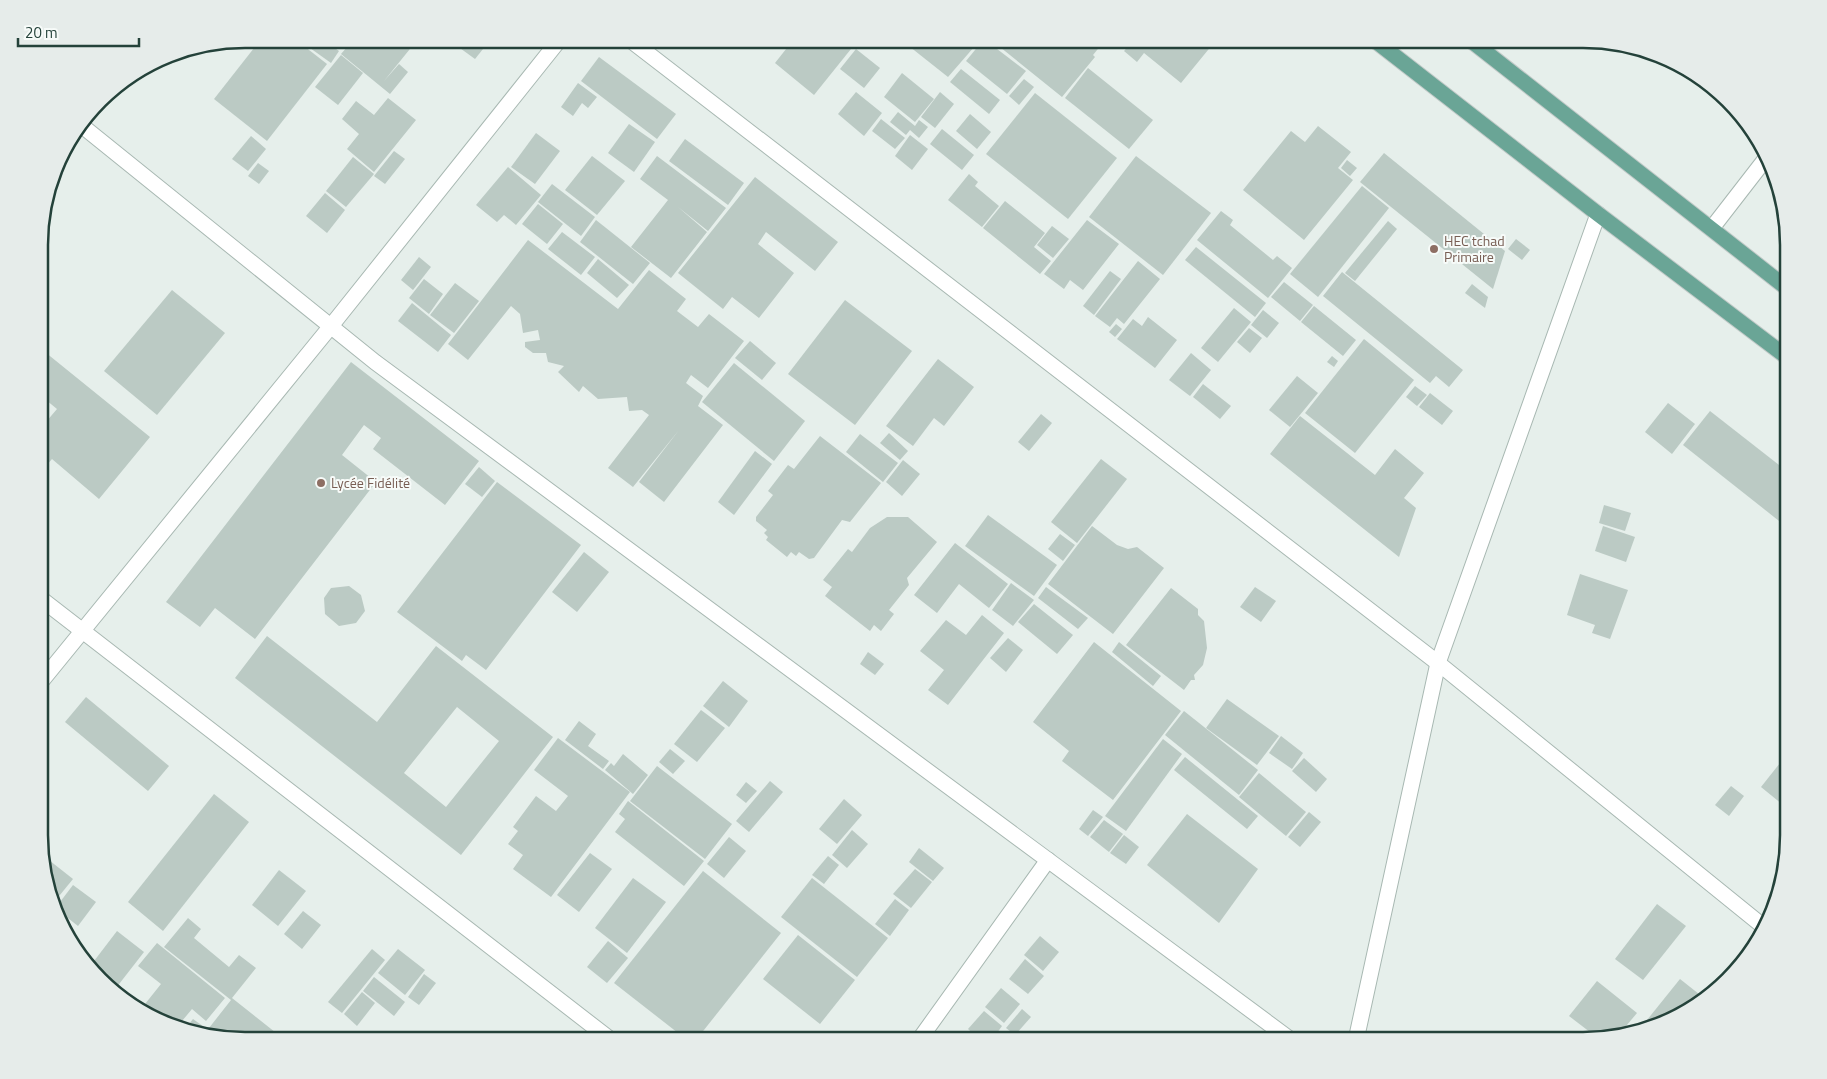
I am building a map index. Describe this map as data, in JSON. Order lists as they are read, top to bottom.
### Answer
{
  "places": ["HEC tchad Primaire", "Lycée Fidélité"],
  "scale_bar": "20 m"
}
